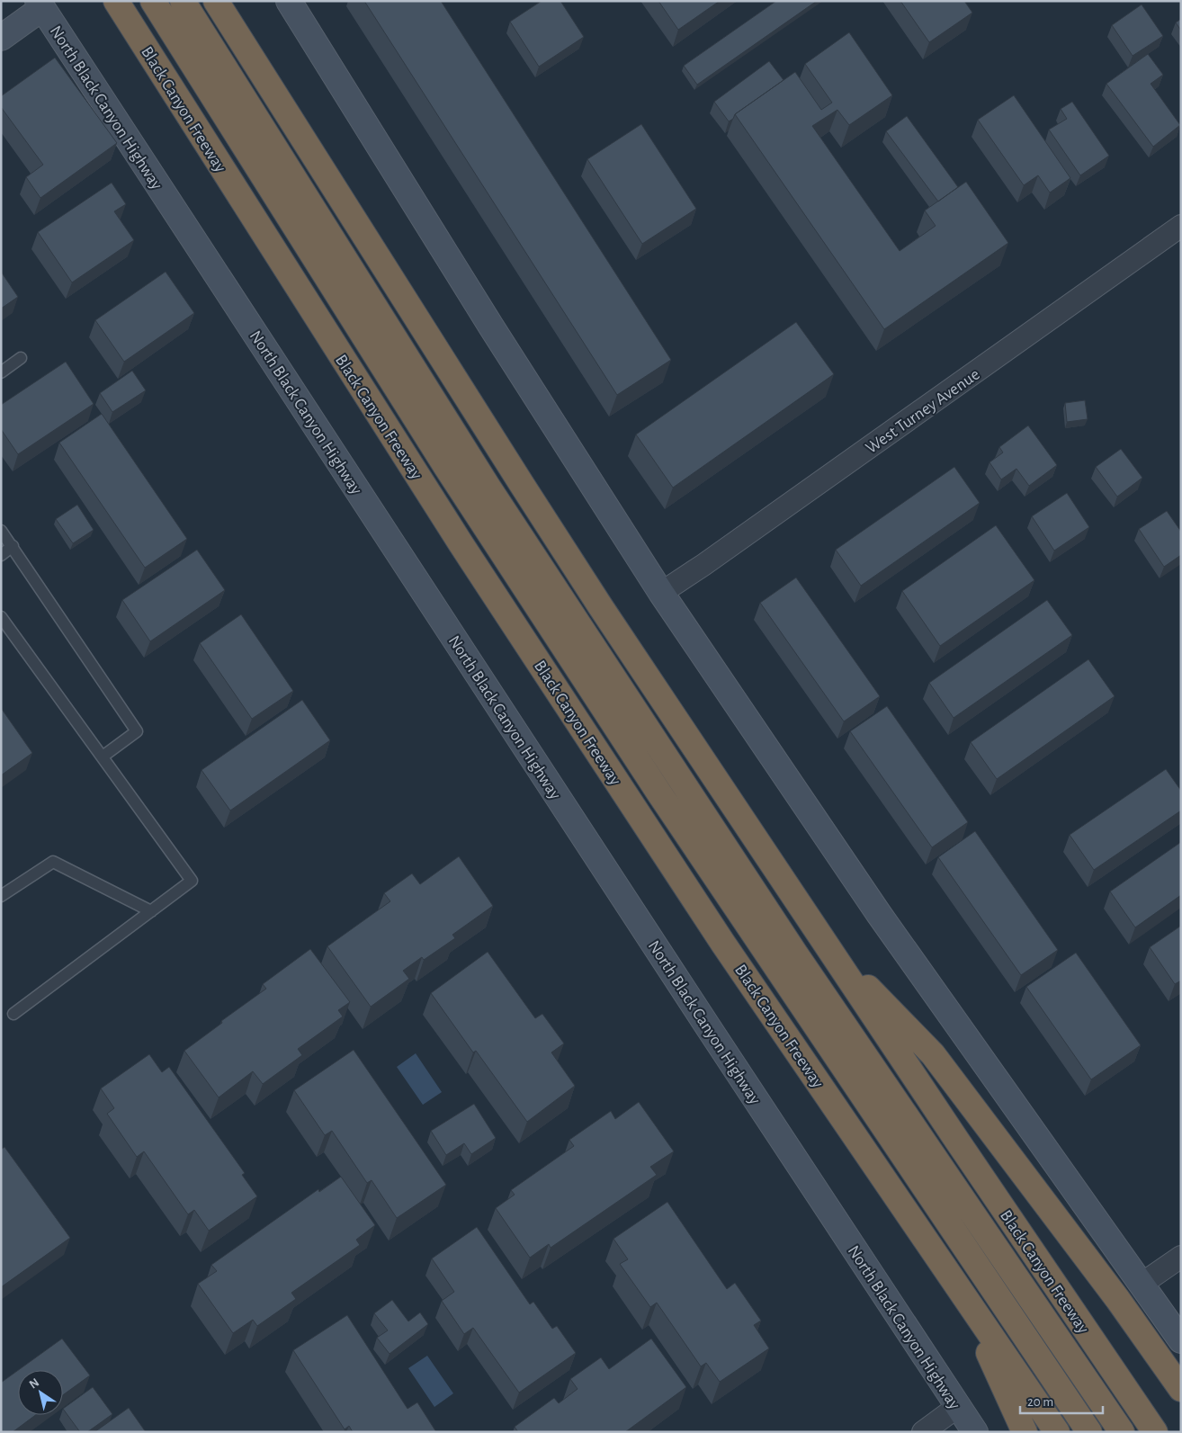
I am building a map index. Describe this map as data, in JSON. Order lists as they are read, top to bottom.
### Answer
{
  "streets": {
    "highway": ["Black Canyon Freeway"],
    "main road": ["North Black Canyon Highway"],
    "street": ["West Turney Avenue"]
  },
  "scale_bar": "20 m",
  "north": "top left"
}
